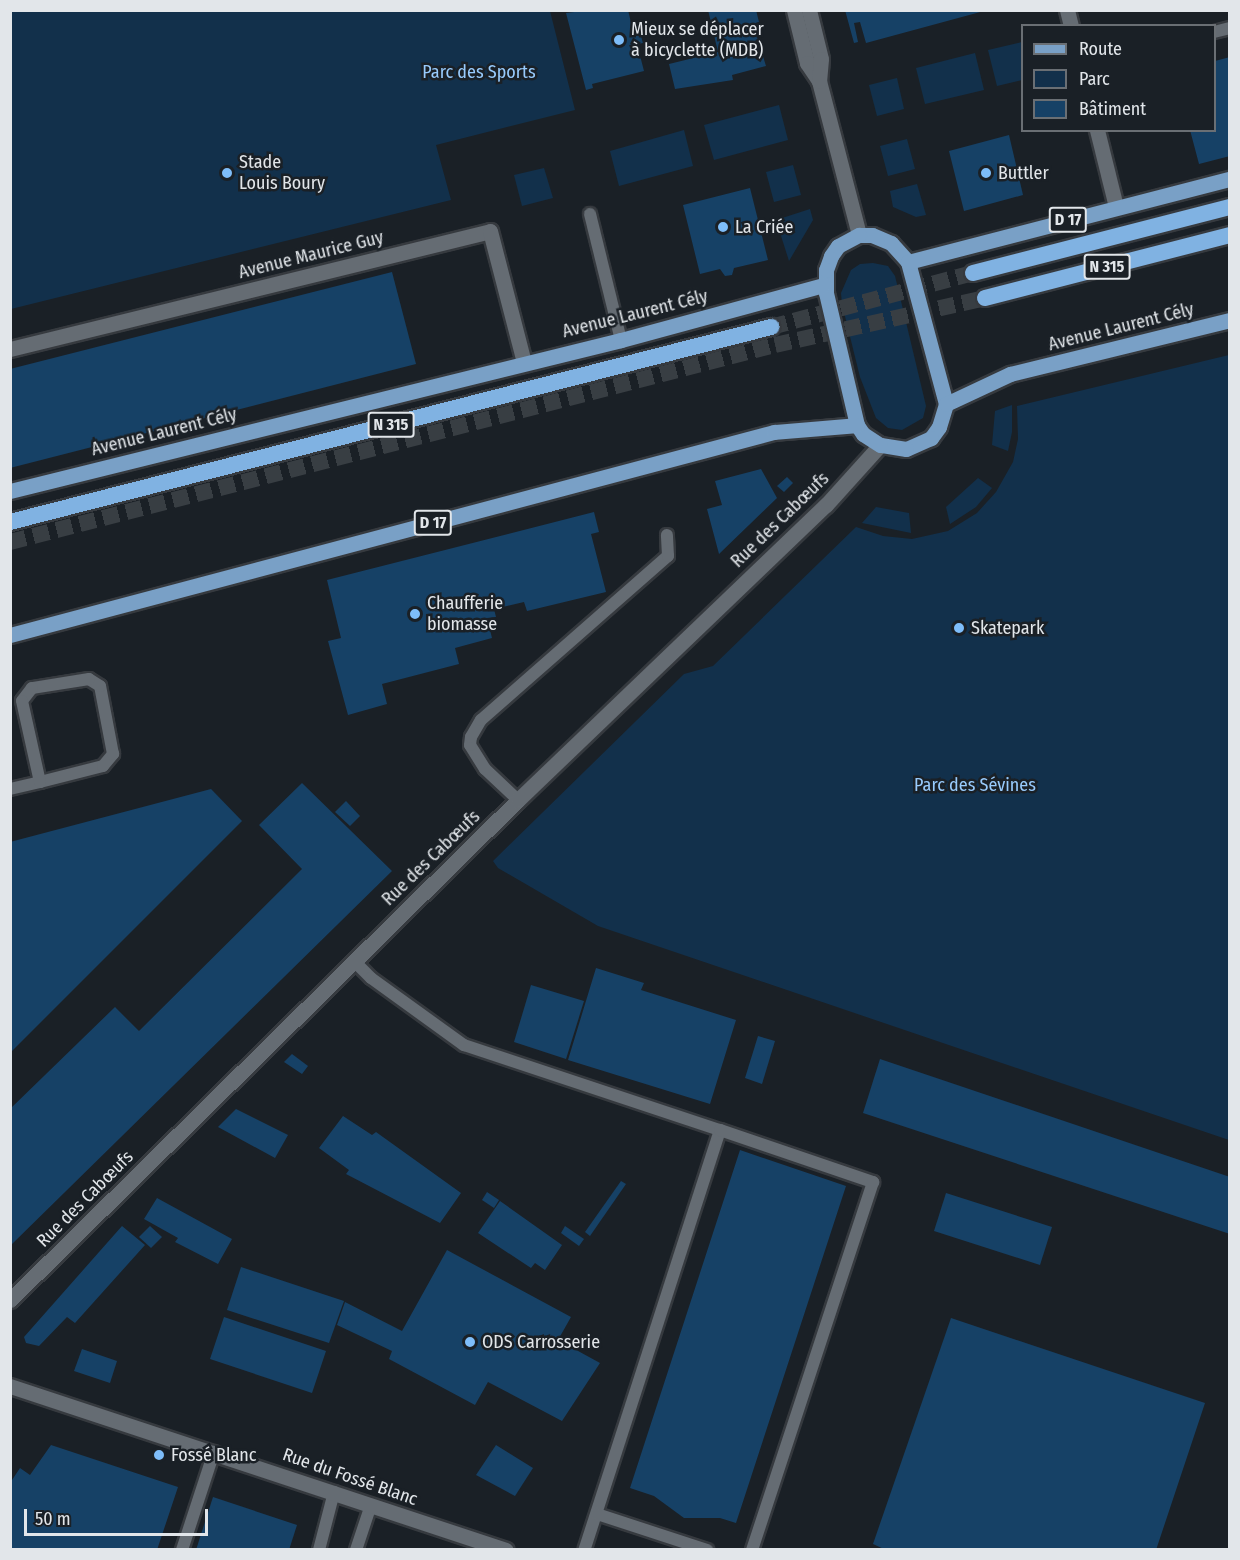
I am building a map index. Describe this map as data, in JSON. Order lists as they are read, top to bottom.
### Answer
{
  "streets": {
    "highway": ["N 315"],
    "main road": ["D 17", "Avenue Laurent Cély"],
    "street": ["Avenue Maurice Guy", "Rue des Cabœufs", "Rue du Fossé Blanc"]
  },
  "crossings": [
    ["Avenue Maurice Guy", "Avenue Laurent Cély"]
  ],
  "parks": ["Parc des Sports", "Parc des Sévines"],
  "places": [
    "Mieux se déplacer à bicyclette (MDB)",
    "Stade Louis Boury",
    "Buttler",
    "La Criée",
    "Chaufferie biomasse",
    "Skatepark",
    "ODS Carrosserie",
    "Fossé Blanc"
  ],
  "legend": ["Route", "Parc", "Bâtiment"],
  "scale_bar": "50 m"
}
